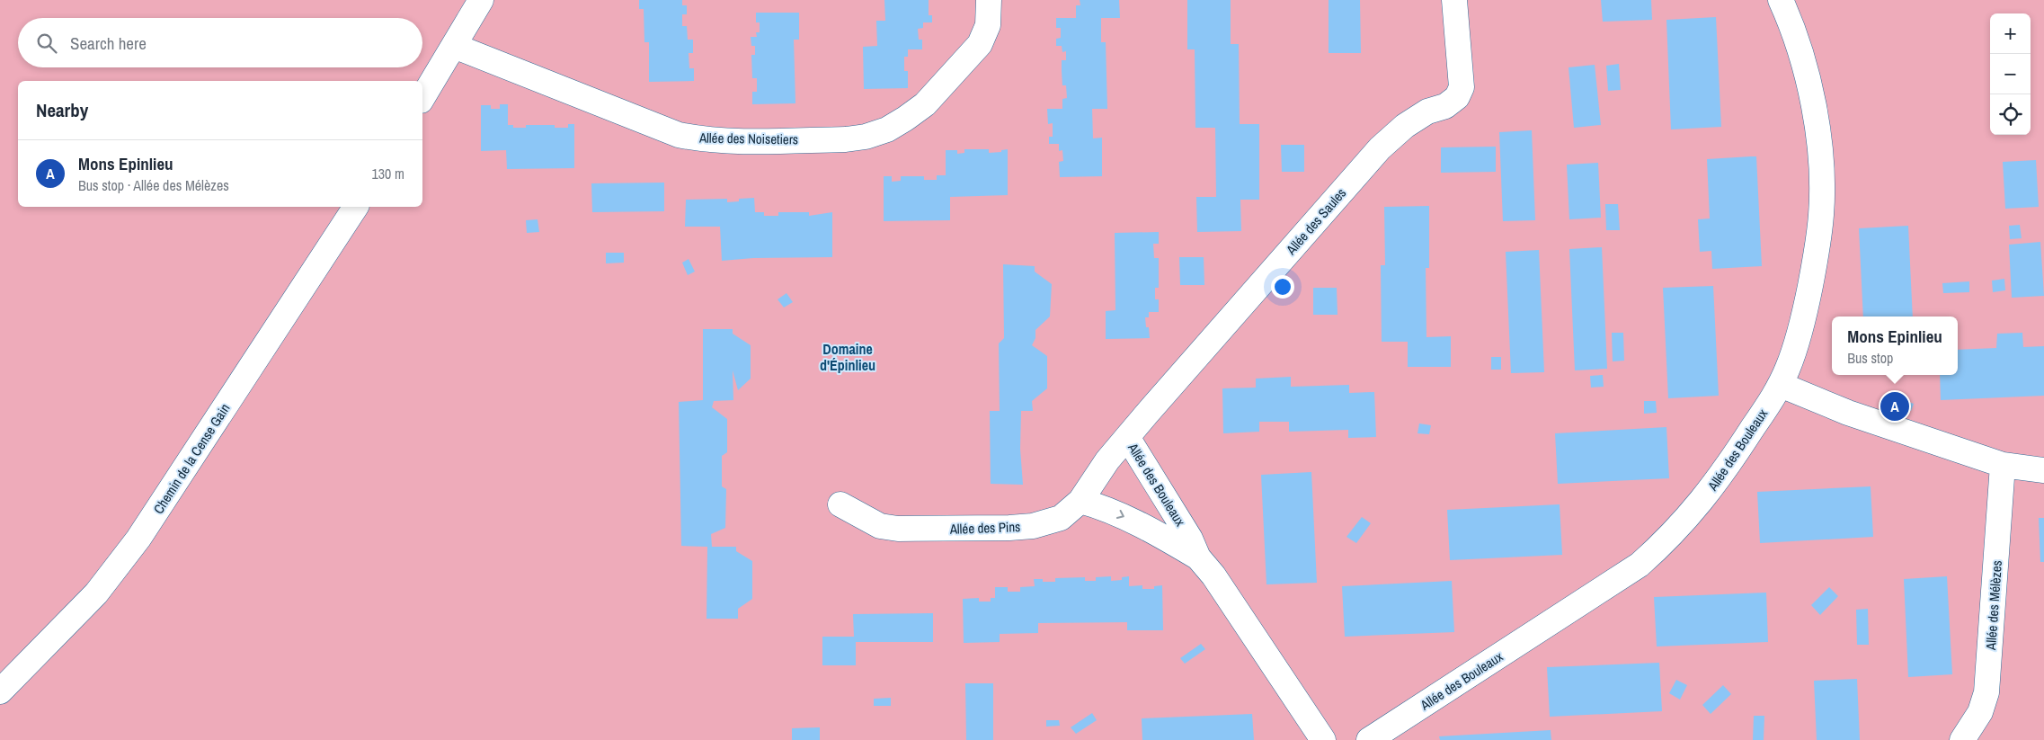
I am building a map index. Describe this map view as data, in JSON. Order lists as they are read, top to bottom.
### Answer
{
  "streets": {
    "street": [
      "Allée des Noisetiers",
      "Allée des Saules",
      "Allée des Bouleaux",
      "Chemin de la Cense Gain",
      "Allée des Pins",
      "Allée des Mélèzes"
    ]
  },
  "crossings": [
    ["Allée des Saules", "Allée des Bouleaux"],
    ["Allée des Saules", "Allée des Pins"],
    ["Allée des Bouleaux", "Allée des Pins"]
  ],
  "districts": ["Domaine d'Épinlieu"],
  "page": {
    "map_buttons": ["+", "−"],
    "search": "Search here",
    "heading": "Nearby",
    "list": [
      {
        "mark": "A",
        "name": "Mons Epinlieu",
        "note": "Bus stop · Allée des Mélèzes",
        "value": "130 m"
      }
    ],
    "popup": ["Mons Epinlieu", "Bus stop"],
    "pins": "A"
  }
}
